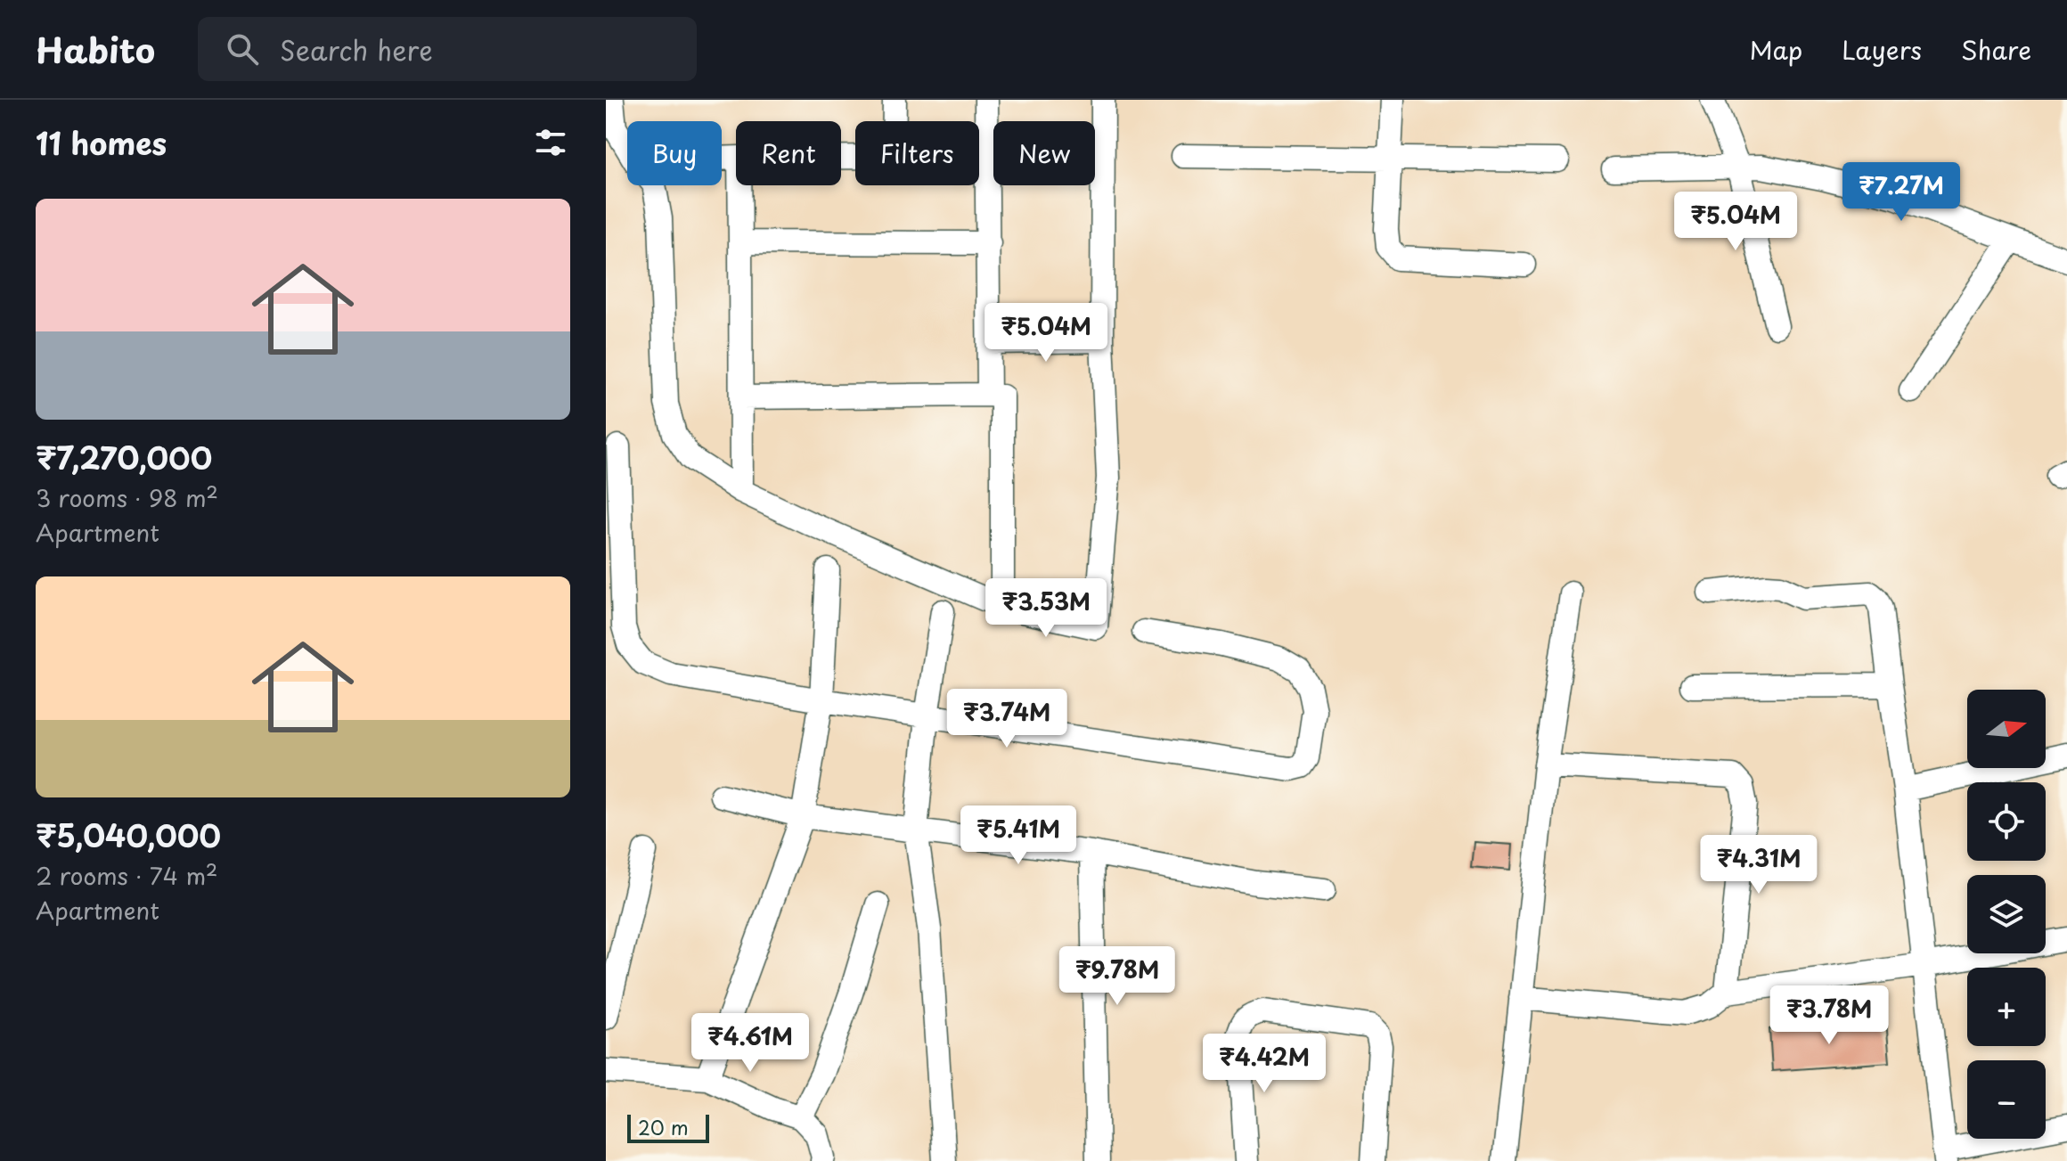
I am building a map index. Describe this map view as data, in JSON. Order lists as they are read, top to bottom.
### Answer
{
  "scale_bar": "20 m",
  "north": "right",
  "page": {
    "header": "Habito",
    "search": "Search here",
    "nav": ["Map", "Layers", "Share"],
    "heading": "11 homes",
    "chip": [
      "Buy",
      "Rent",
      "Filters",
      "New"
    ],
    "price": [
      "₹7.27M",
      "₹5.04M",
      "₹5.04M",
      "₹3.53M",
      "₹3.74M",
      "₹5.41M",
      "₹4.31M",
      "₹9.78M",
      "₹3.78M",
      "₹4.61M",
      "₹4.42M"
    ],
    "list": [
      {
        "name": "₹7,270,000",
        "note": "3 rooms · 98 m² · Apartment"
      },
      {
        "name": "₹5,040,000",
        "note": "2 rooms · 74 m² · Apartment"
      }
    ],
    "map_buttons": ["+", "−"],
    "scale": "20 m"
  }
}
